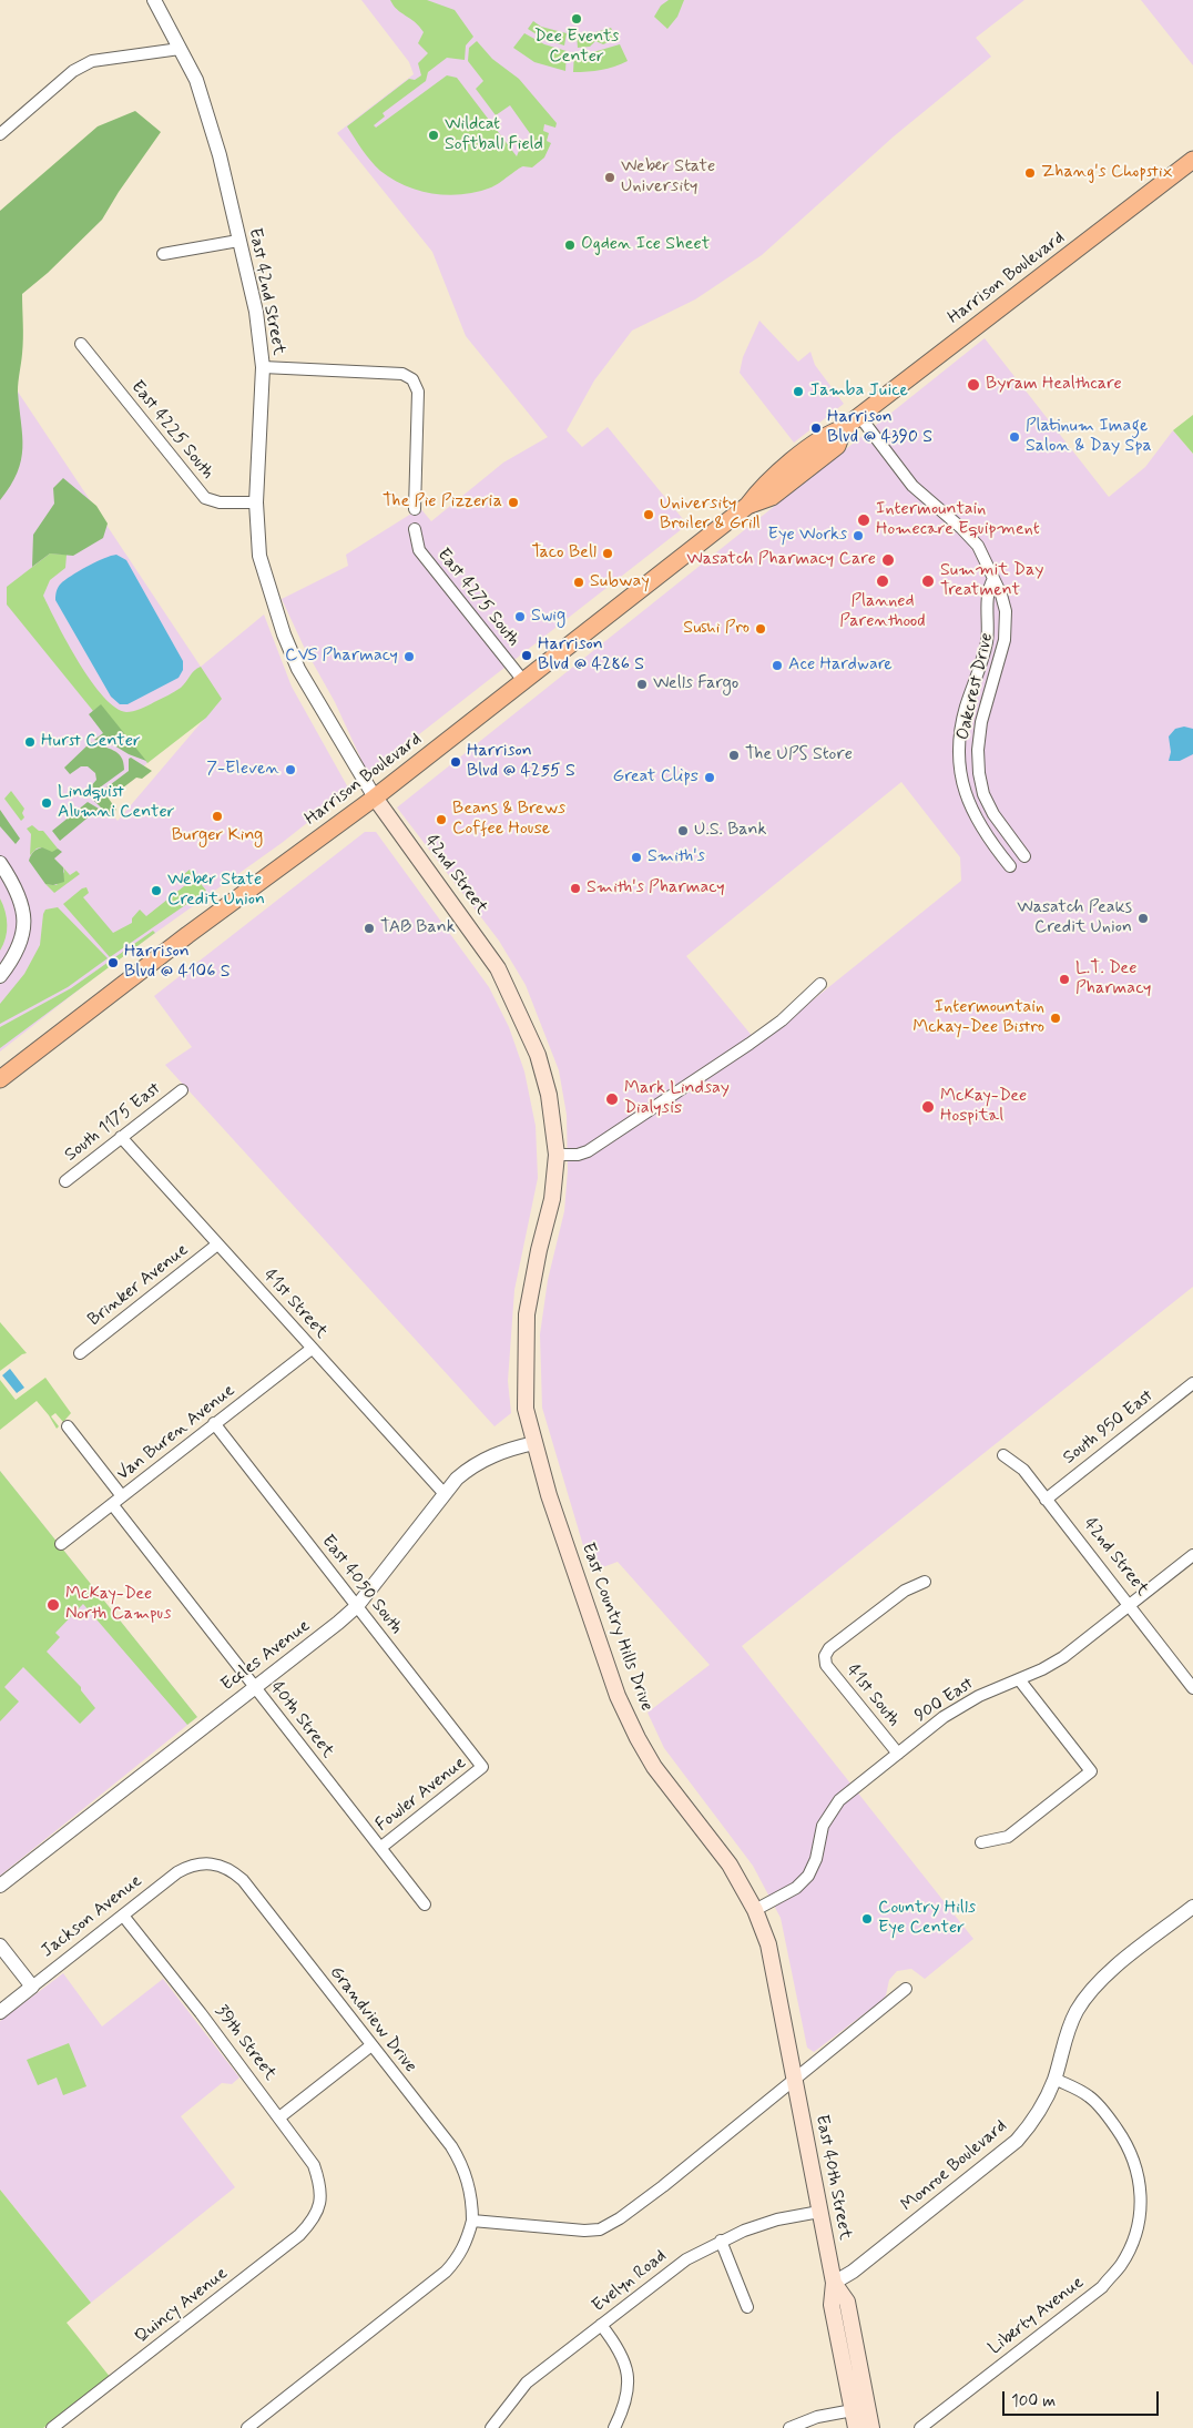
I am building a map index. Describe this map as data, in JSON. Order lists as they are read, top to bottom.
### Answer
{
  "streets": {
    "main road": [
      "Harrison Boulevard",
      "42nd Street",
      "East Country Hills Drive",
      "East 40th Street"
    ],
    "street": [
      "East 42nd Street",
      "East 4225 South",
      "East 4275 South",
      "Oakcrest Drive",
      "South 1175 East",
      "Brinker Avenue",
      "41st Street",
      "South 950 East",
      "Van Buren Avenue",
      "East 4050 South",
      "Eccles Avenue",
      "41st South",
      "900 East",
      "40th Street",
      "Fowler Avenue",
      "Jackson Avenue",
      "Grandview Drive",
      "39th Street",
      "Monroe Boulevard",
      "Evelyn Road",
      "Quincy Avenue",
      "Liberty Avenue"
    ]
  },
  "crossings": [
    ["Harrison Boulevard", "East 4275 South"],
    ["Harrison Boulevard", "Oakcrest Drive"],
    ["Harrison Boulevard", "42nd Street"],
    ["East 42nd Street", "East 4225 South"],
    ["East 42nd Street", "42nd Street"],
    ["42nd Street", "South 950 East"],
    ["42nd Street", "East Country Hills Drive"],
    ["42nd Street", "900 East"],
    ["South 1175 East", "41st Street"],
    ["Brinker Avenue", "41st Street"],
    ["41st Street", "Van Buren Avenue"],
    ["41st Street", "Eccles Avenue"],
    ["Van Buren Avenue", "East 4050 South"],
    ["Van Buren Avenue", "40th Street"],
    ["East 4050 South", "Eccles Avenue"],
    ["East 4050 South", "Fowler Avenue"],
    ["East Country Hills Drive", "Eccles Avenue"],
    ["East Country Hills Drive", "900 East"],
    ["East Country Hills Drive", "East 40th Street"],
    ["Eccles Avenue", "40th Street"],
    ["41st South", "900 East"],
    ["40th Street", "Fowler Avenue"],
    ["Jackson Avenue", "Grandview Drive"],
    ["Jackson Avenue", "39th Street"],
    ["39th Street", "Quincy Avenue"],
    ["Monroe Boulevard", "East 40th Street"],
    ["Monroe Boulevard", "Liberty Avenue"],
    ["East 40th Street", "Evelyn Road"]
  ],
  "places": [
    "Dee Events Center",
    "Wildcat Softball Field",
    "Zhang's Chopstix",
    "Weber State University",
    "Ogden Ice Sheet",
    "Byram Healthcare",
    "Jamba Juice",
    "Harrison Blvd @ 4390 S",
    "Platinum Image Salon & Day Spa",
    "The Pie Pizzeria",
    "University Broiler & Grill",
    "Intermountain Homecare Equipment",
    "Eye Works",
    "Taco Bell",
    "Wasatch Pharmacy Care",
    "Planned Parenthood",
    "Summit Day Treatment",
    "Subway",
    "Swig",
    "Sushi Pro",
    "Harrison Blvd @ 4286 S",
    "CVS Pharmacy",
    "Ace Hardware",
    "Wells Fargo",
    "Hurst Center",
    "The UPS Store",
    "Harrison Blvd @ 4255 S",
    "7-Eleven",
    "Great Clips",
    "Lindquist Alumni Center",
    "Burger King",
    "Beans & Brews Coffee House",
    "U.S. Bank",
    "Smith's",
    "Smith's Pharmacy",
    "Weber State Credit Union",
    "Wasatch Peaks Credit Union",
    "TAB Bank",
    "Harrison Blvd @ 4106 S",
    "L.T. Dee Pharmacy",
    "Intermountain Mckay-Dee Bistro",
    "Mark Lindsay Dialysis",
    "McKay-Dee Hospital",
    "McKay-Dee North Campus",
    "Country Hills Eye Center"
  ],
  "scale_bar": "100 m"
}
